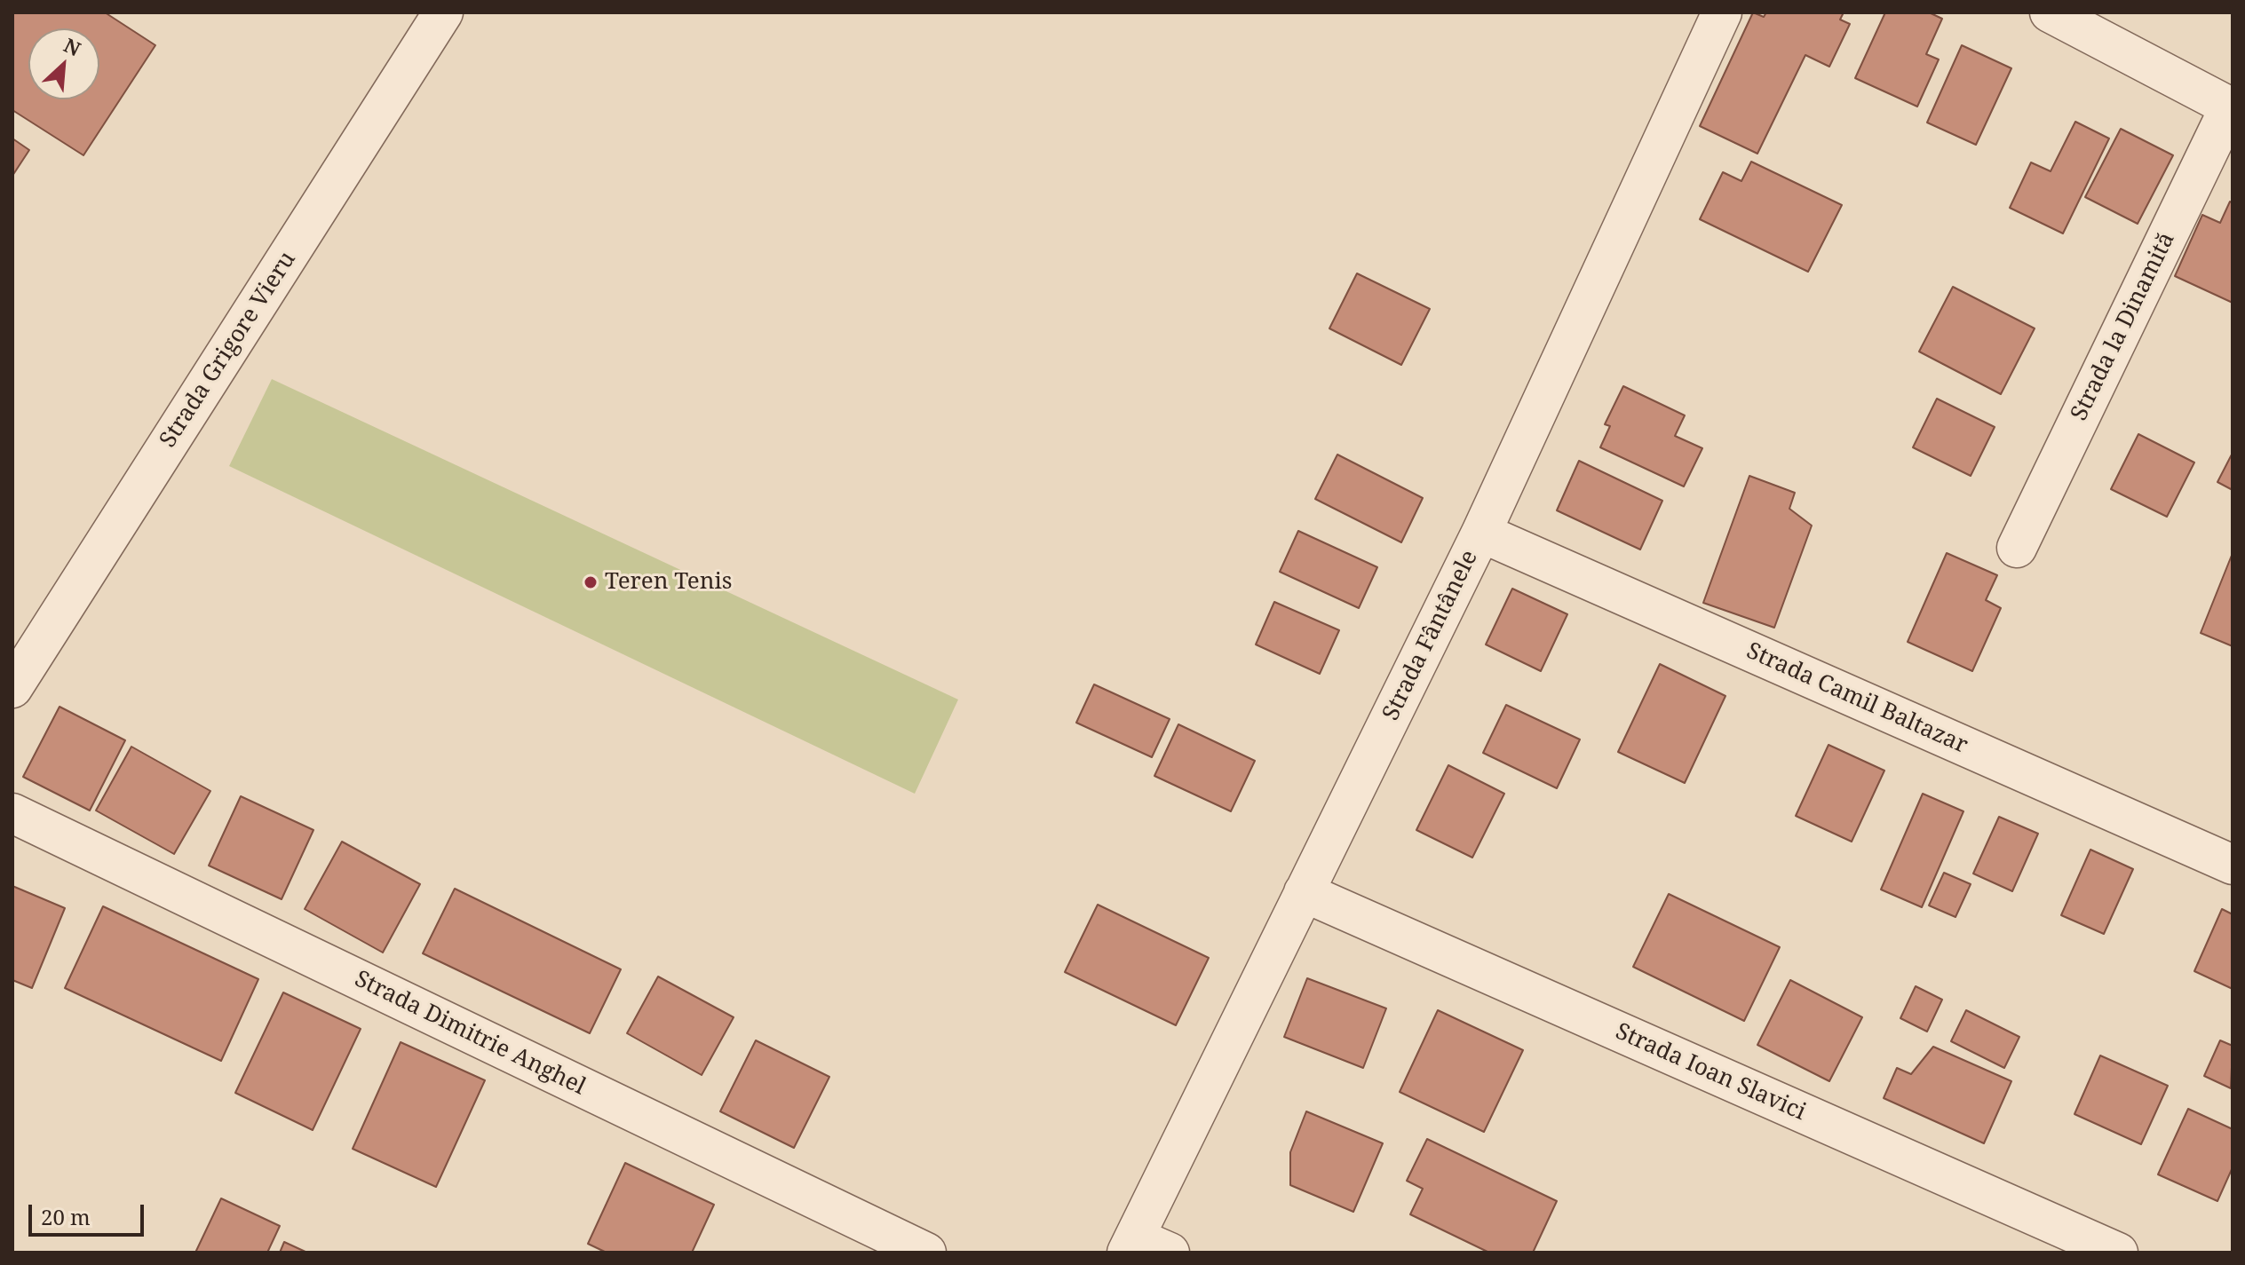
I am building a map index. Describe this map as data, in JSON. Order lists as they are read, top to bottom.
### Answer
{
  "streets": {
    "street": [
      "Strada la Dinamită",
      "Strada Grigore Vieru",
      "Strada Fântânele",
      "Strada Camil Baltazar",
      "Strada Dimitrie Anghel",
      "Strada Ioan Slavici"
    ]
  },
  "crossings": [
    ["Strada Fântânele", "Strada Camil Baltazar"],
    ["Strada Fântânele", "Strada Ioan Slavici"]
  ],
  "places": ["Teren Tenis"],
  "scale_bar": "20 m",
  "north": "top right"
}
